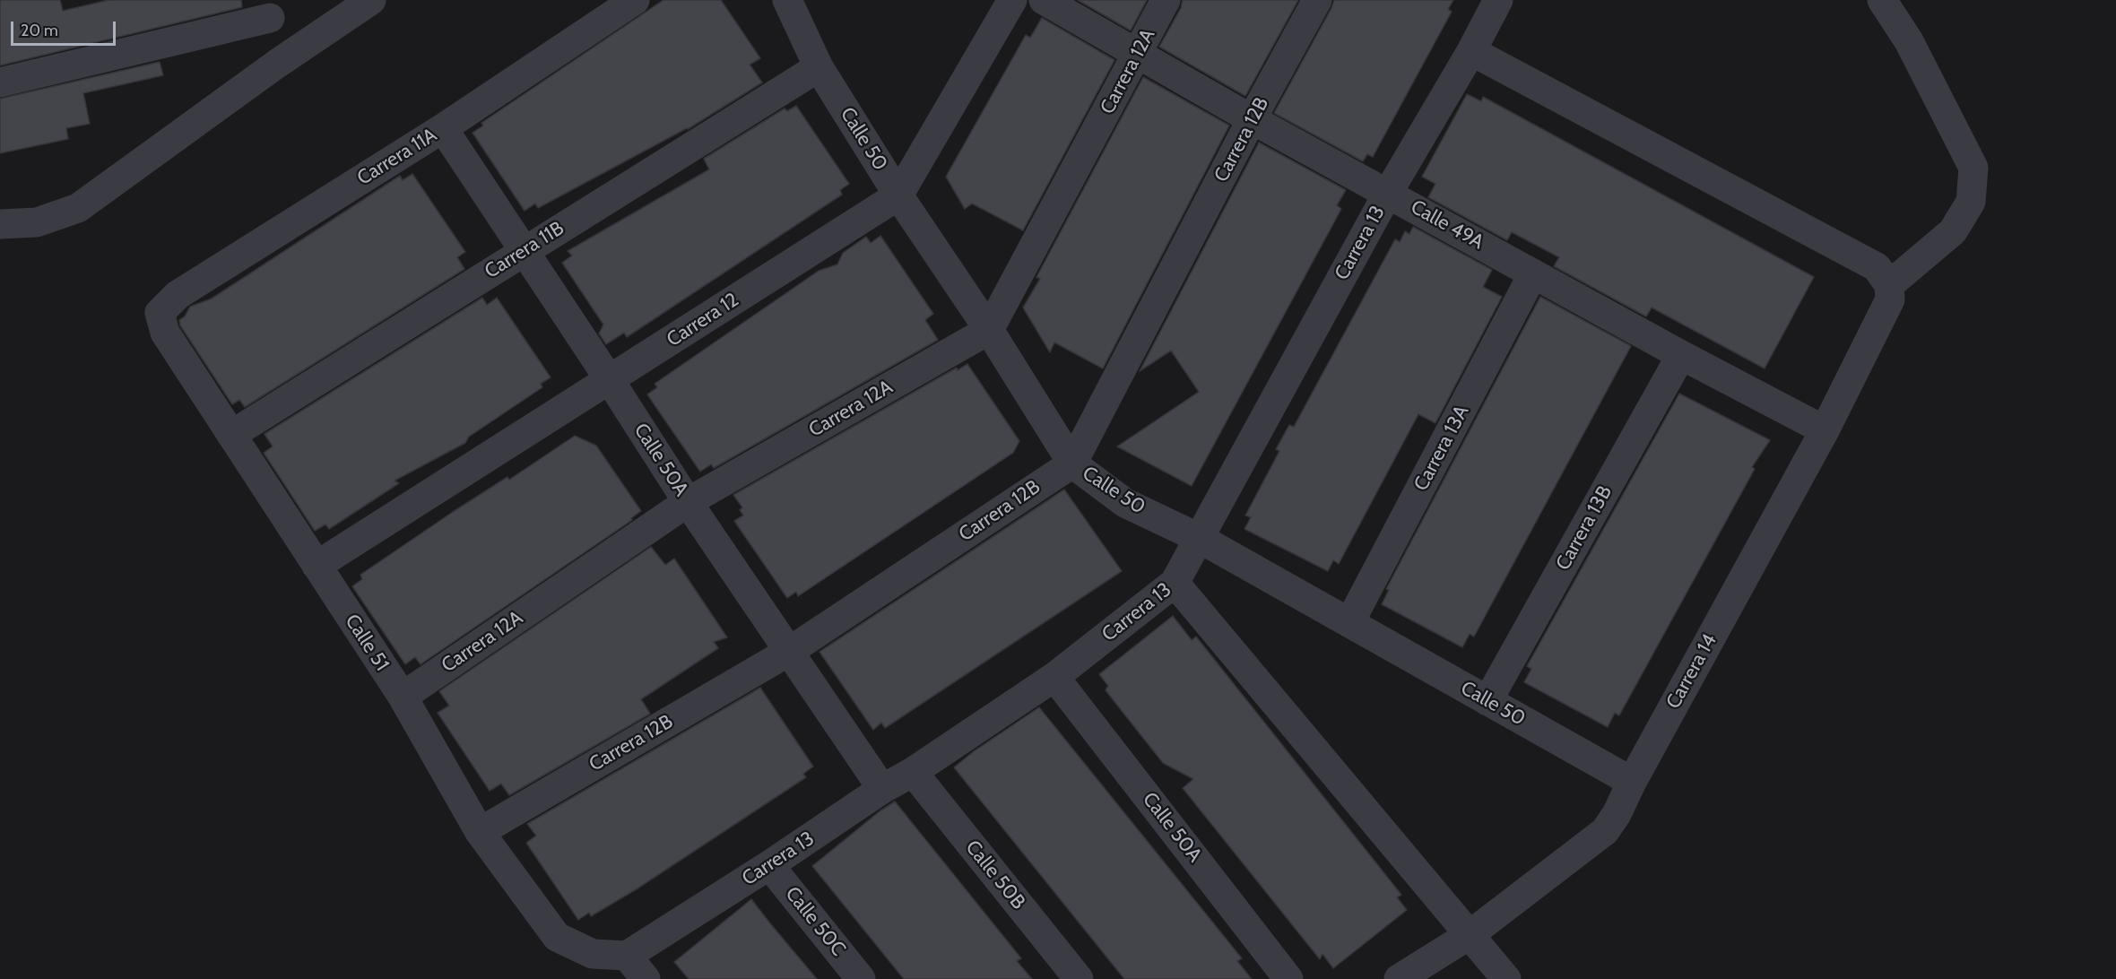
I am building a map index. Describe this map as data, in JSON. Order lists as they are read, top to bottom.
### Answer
{
  "streets": {
    "street": [
      "Carrera 12A",
      "Calle 50",
      "Carrera 12B",
      "Carrera 11A",
      "Calle 49A",
      "Carrera 13",
      "Carrera 11B",
      "Carrera 12",
      "Carrera 13A",
      "Calle 50A",
      "Carrera 13B",
      "Calle 51",
      "Carrera 14",
      "Calle 50B",
      "Calle 50C"
    ]
  },
  "crossings": [
    ["Carrera 12A", "Calle 50"],
    ["Carrera 12A", "Calle 49A"],
    ["Carrera 12A", "Calle 50A"],
    ["Carrera 12A", "Calle 51"],
    ["Calle 50", "Carrera 12B"],
    ["Calle 50", "Carrera 13"],
    ["Calle 50", "Carrera 11B"],
    ["Calle 50", "Carrera 12"],
    ["Calle 50", "Carrera 13A"],
    ["Calle 50", "Carrera 13B"],
    ["Calle 50", "Carrera 14"],
    ["Carrera 12B", "Calle 49A"],
    ["Carrera 12B", "Calle 50A"],
    ["Carrera 12B", "Calle 51"],
    ["Carrera 11A", "Calle 50A"],
    ["Carrera 11A", "Calle 51"],
    ["Calle 49A", "Carrera 13"],
    ["Calle 49A", "Carrera 13A"],
    ["Calle 49A", "Carrera 13B"],
    ["Calle 49A", "Carrera 14"],
    ["Carrera 13", "Calle 50A"],
    ["Carrera 13", "Calle 51"],
    ["Carrera 13", "Calle 50B"],
    ["Carrera 13", "Calle 50C"],
    ["Carrera 11B", "Calle 50A"],
    ["Carrera 11B", "Calle 51"],
    ["Carrera 12", "Calle 50A"],
    ["Carrera 12", "Calle 51"]
  ],
  "scale_bar": "20 m"
}
